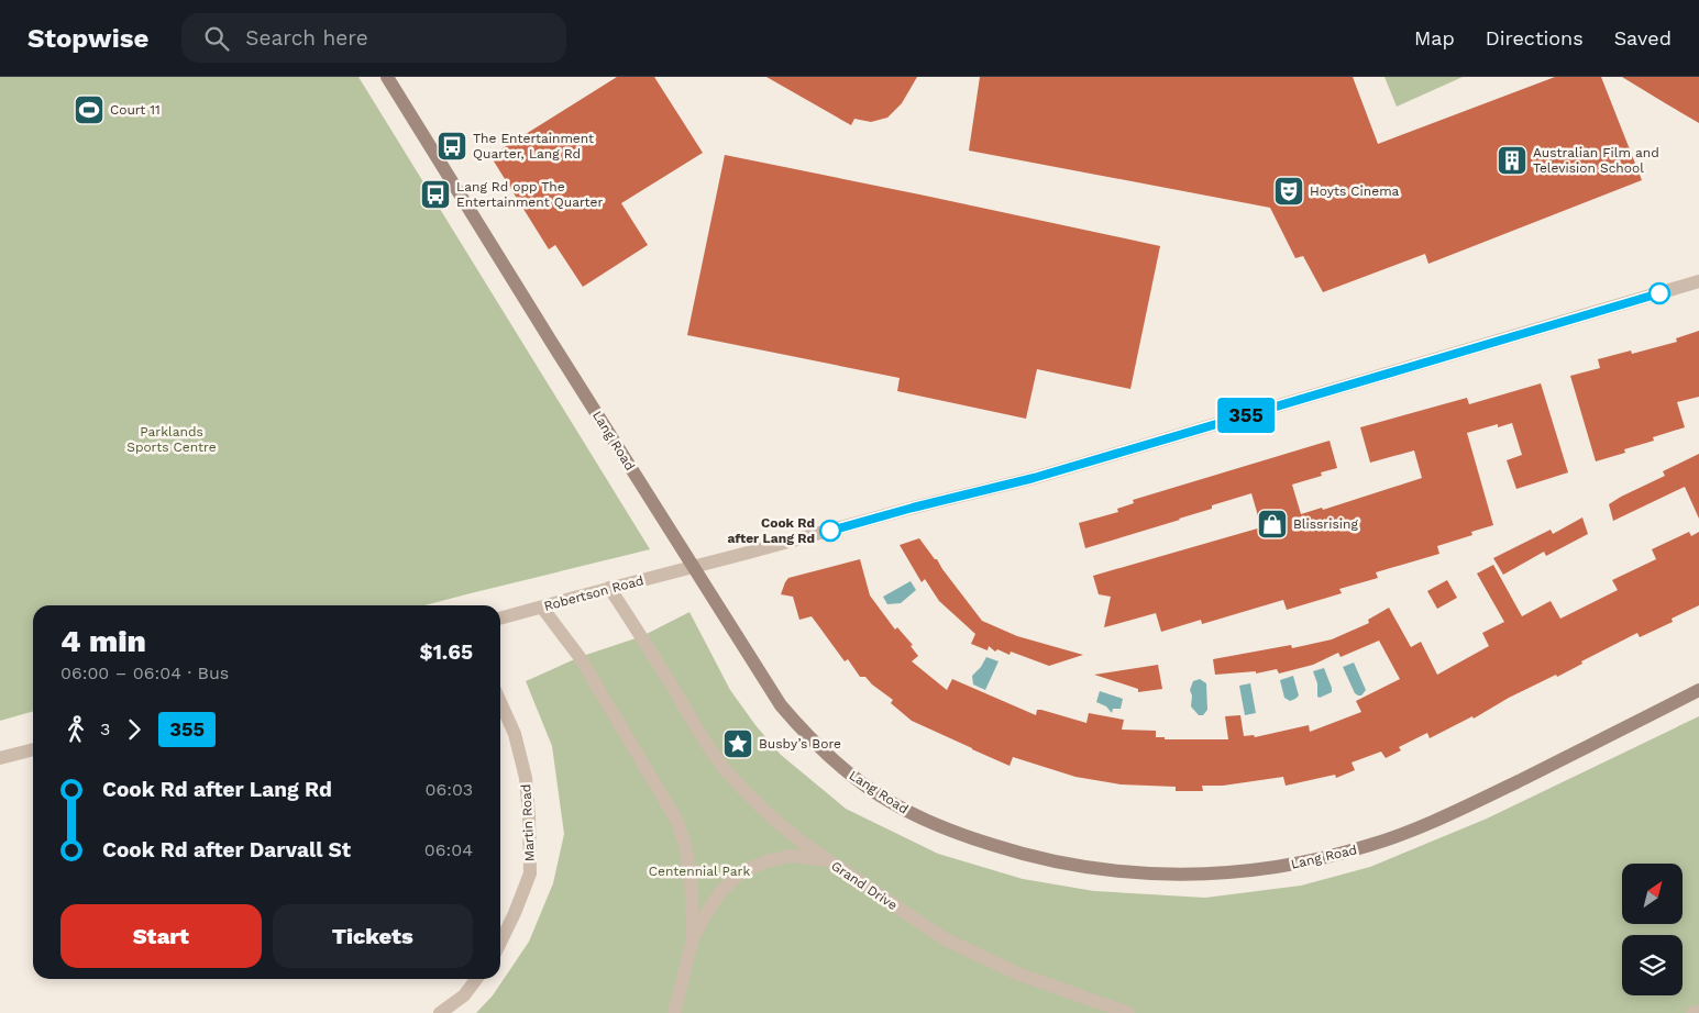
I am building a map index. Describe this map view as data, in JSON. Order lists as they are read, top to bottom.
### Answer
{
  "streets": {
    "street": [
      "Lang Road",
      "Robertson Road",
      "Martin Road",
      "Grand Drive"
    ]
  },
  "crossings": [
    ["Lang Road", "Robertson Road"]
  ],
  "parks": ["Parklands Sports Centre", "Centennial Park"],
  "places": {
    "sports": ["Court 11"],
    "bus stop": ["The Entertainment Quarter, Lang Rd", "Lang Rd opp The Entertainment Quarter"],
    "building": ["Australian Film and Television School"],
    "theatre": ["Hoyts Cinema"],
    "shop": ["Blissrising"],
    "other": ["Cook Rd after Lang Rd"],
    "place": ["Busby’s Bore"]
  },
  "lines": ["bus line 355"],
  "north": "top right",
  "page": {
    "header": "Stopwise",
    "search": "Search here",
    "nav": ["Map", "Directions", "Saved"],
    "on_map": "355",
    "heading": ["4 min", "06:00 – 06:04 · Bus", "$1.65"],
    "legs": ["3", "355"],
    "list": [
      {
        "name": "Cook Rd after Lang Rd",
        "value": "06:03"
      },
      {
        "name": "Cook Rd after Darvall St",
        "value": "06:04"
      }
    ],
    "buttons": ["Start", "Tickets"]
  }
}
